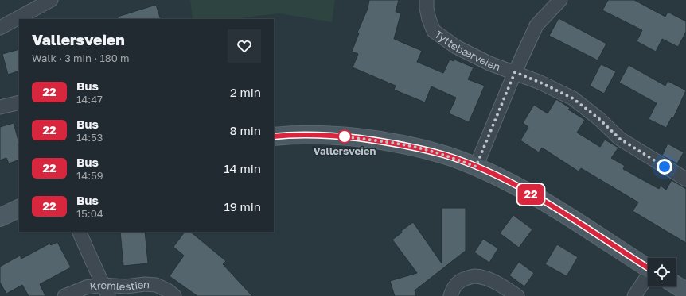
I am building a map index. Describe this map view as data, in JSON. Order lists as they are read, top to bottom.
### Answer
{
  "streets": {
    "street": ["Tyttebærveien", "Kremlestien"]
  },
  "places": ["Vallersveien"],
  "lines": ["bus line 22"],
  "page": {
    "on_map": "22",
    "heading": ["Vallersveien", "Walk · 3 min · 180 m"],
    "list": [
      {
        "mark": "22",
        "name": "Bus",
        "note": "14:47",
        "value": "2 min"
      },
      {
        "mark": "22",
        "name": "Bus",
        "note": "14:53",
        "value": "8 min"
      },
      {
        "mark": "22",
        "name": "Bus",
        "note": "14:59",
        "value": "14 min"
      },
      {
        "mark": "22",
        "name": "Bus",
        "note": "15:04",
        "value": "19 min"
      }
    ]
  }
}
